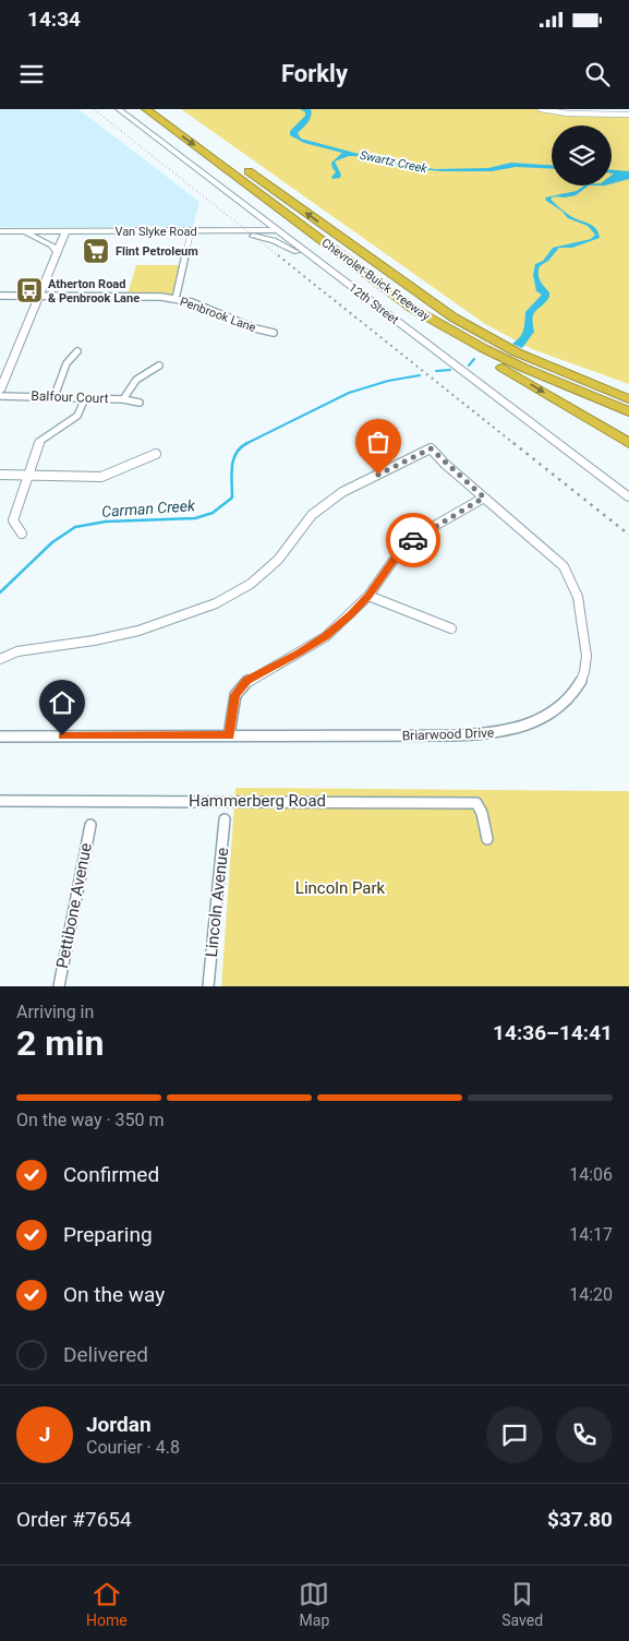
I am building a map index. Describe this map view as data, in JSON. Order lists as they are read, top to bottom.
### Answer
{
  "streets": {
    "highway": ["Chevrolet-Buick Freeway"],
    "street": [
      "Van Slyke Road",
      "12th Street",
      "Penbrook Lane",
      "Balfour Court",
      "Briarwood Drive",
      "Hammerberg Road",
      "Lincoln Avenue",
      "Pettibone Avenue"
    ]
  },
  "crossings": [
    ["Van Slyke Road", "12th Street"]
  ],
  "water": ["Swartz Creek", "Carman Creek"],
  "parks": ["Lincoln Park"],
  "places": {
    "supermarket": ["Flint Petroleum"],
    "bus stop": ["Atherton Road & Penbrook Lane"]
  },
  "page": {
    "status": "14:34",
    "header": "Forkly",
    "heading": ["2 min", "Arriving in", "14:36–14:41"],
    "panel": [
      "Jordan",
      "Courier · 4.8",
      "Order #7654",
      "$37.80"
    ],
    "bar": "On the way · 350 m",
    "list": [
      ["Confirmed", "14:06"],
      ["Preparing", "14:17"],
      ["On the way", "14:20"],
      "Delivered"
    ],
    "round": "J",
    "tabs": ["Home", "Map", "Saved"]
  }
}
